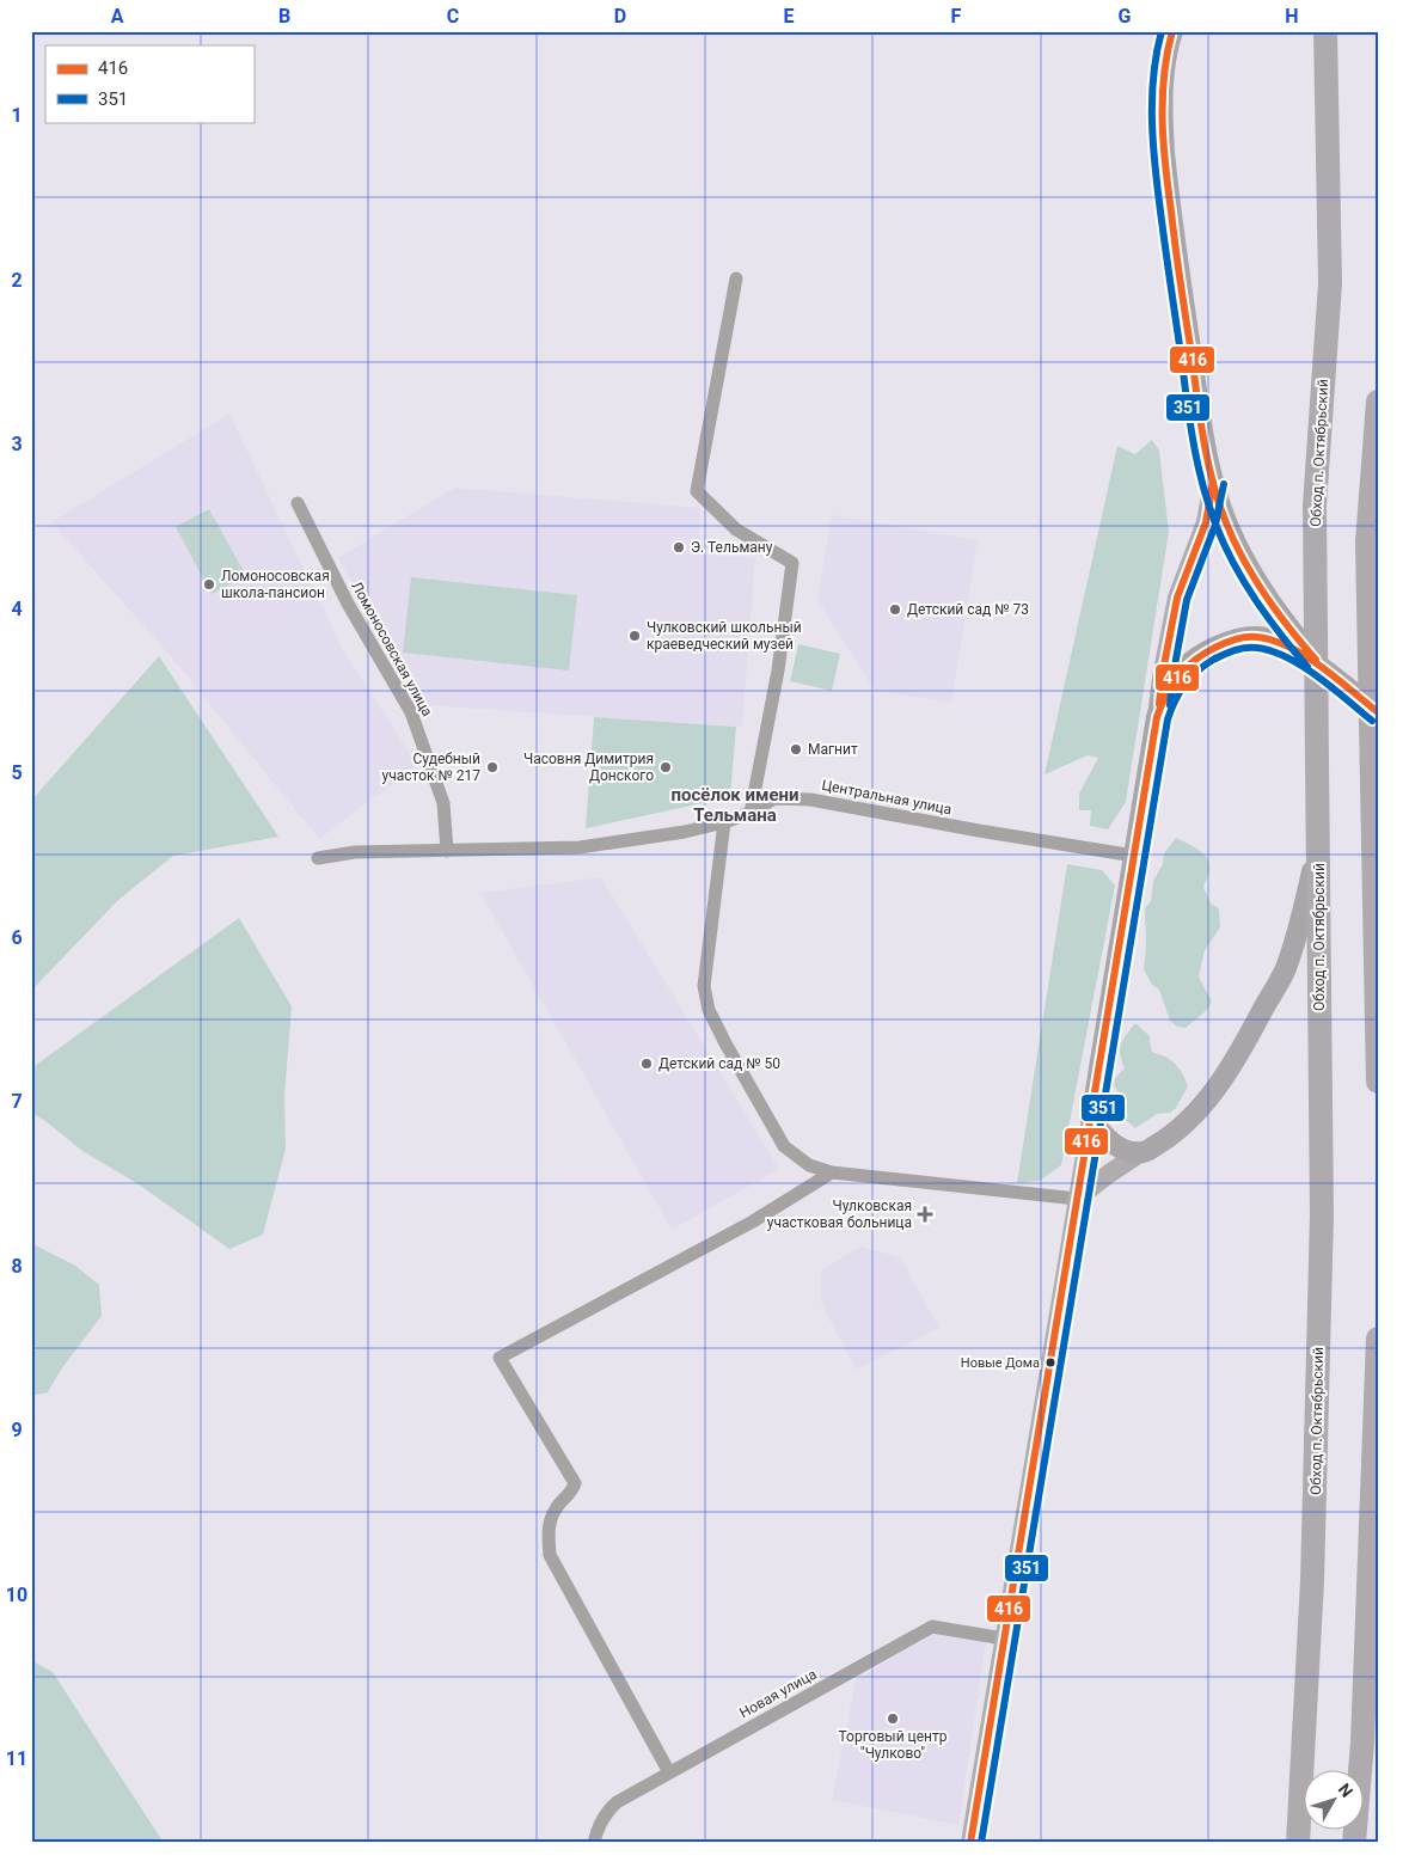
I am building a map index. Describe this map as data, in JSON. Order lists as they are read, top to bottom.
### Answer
{
  "streets": {
    "highway": ["Обход п. Октябрьский"],
    "street": ["Ломоносовская улица", "Центральная улица", "Новая улица"]
  },
  "crossings": [
    ["Ломоносовская улица", "Центральная улица"]
  ],
  "districts": ["посёлок имени Тельмана"],
  "places": {
    "other": [
      "Э. Тельману",
      "Ломоносовская школа-пансион",
      "Детский сад № 73",
      "Чулковский школьный краеведческий музей",
      "Магнит",
      "Судебный участок № 217",
      "Часовня Димитрия Донского",
      "Детский сад № 50",
      "Новые Дома",
      "Торговый центр \"Чулково\""
    ],
    "health": ["Чулковская участковая больница"]
  },
  "lines": ["transit line 416", "transit line 351"],
  "legend": ["416", "351"],
  "north": "top right",
  "grid": {
    "columns": [
      "A",
      "B",
      "C",
      "D",
      "E",
      "F",
      "G",
      "H"
    ],
    "rows": [
      "1",
      "2",
      "3",
      "4",
      "5",
      "6",
      "7",
      "8",
      "9",
      "10",
      "11"
    ]
  }
}
